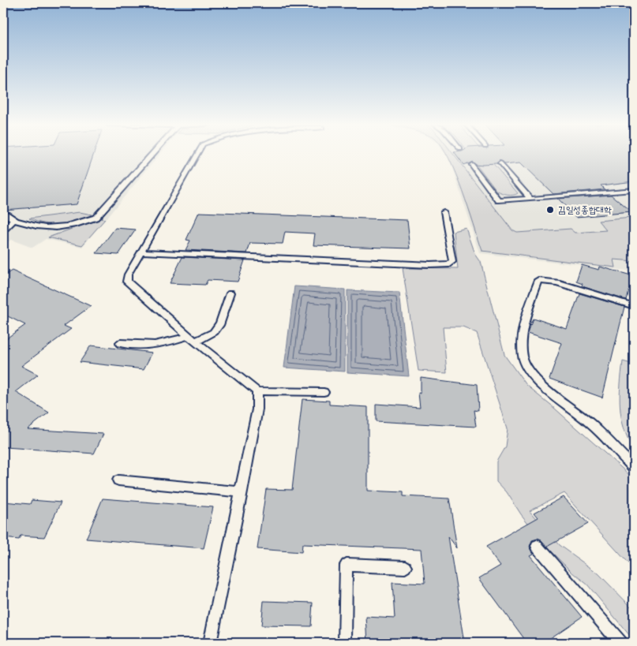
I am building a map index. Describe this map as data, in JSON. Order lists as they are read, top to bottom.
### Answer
{
  "places": ["김일성종합대학"]
}
